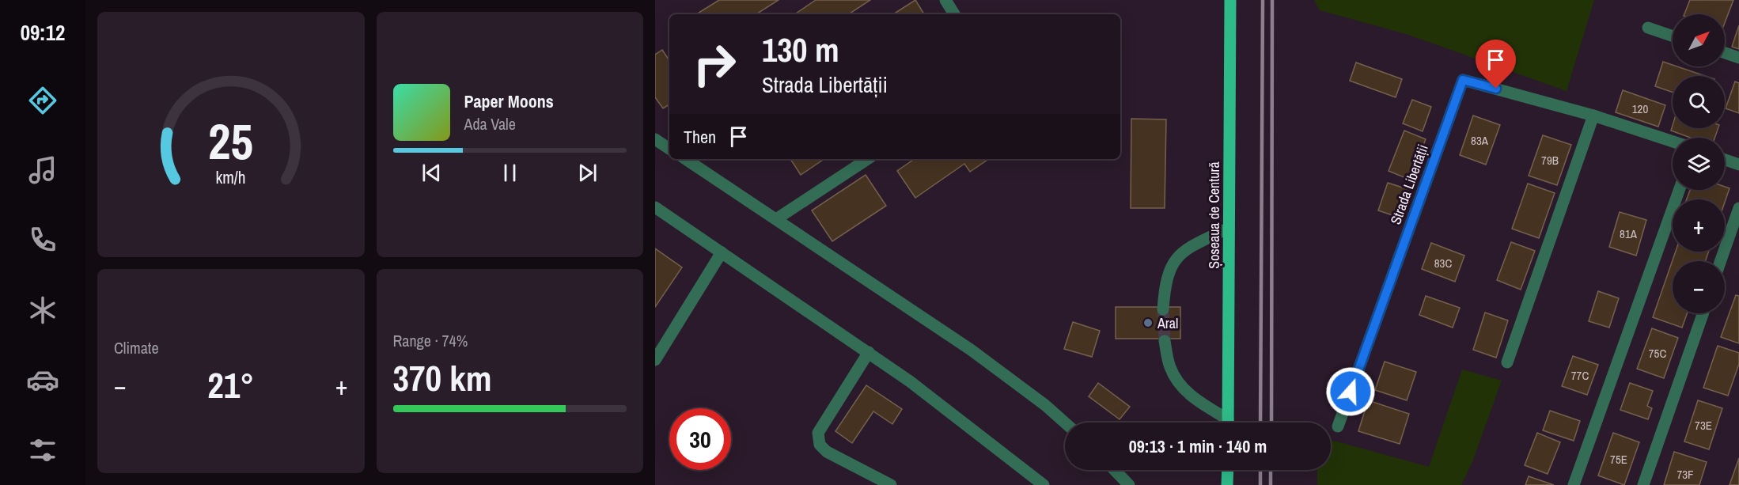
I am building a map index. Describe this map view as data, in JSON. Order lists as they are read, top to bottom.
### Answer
{
  "streets": {
    "main road": ["Șoseaua de Centură"],
    "street": ["Strada Libertății"]
  },
  "places": ["Aral"],
  "house_numbers": [
    "120",
    "83A",
    "79B",
    "81A",
    "83C",
    "75C",
    "77C",
    "73E",
    "75E",
    "73F"
  ],
  "north": "top right",
  "page": {
    "tabs": "09:12",
    "map_buttons": ["+", "−"],
    "turn": ["130 m", "Strada Libertății"],
    "song": ["Paper Moons", "Ada Vale"],
    "then": "Then",
    "tile": [
      "Climate",
      ["Range · 74%", "370 km"]
    ],
    "heat": ["−", "21°", "+"],
    "limit": "30",
    "trip": "09:13 · 1 min · 140 m",
    "gauge": ["25", "km/h"]
  }
}
